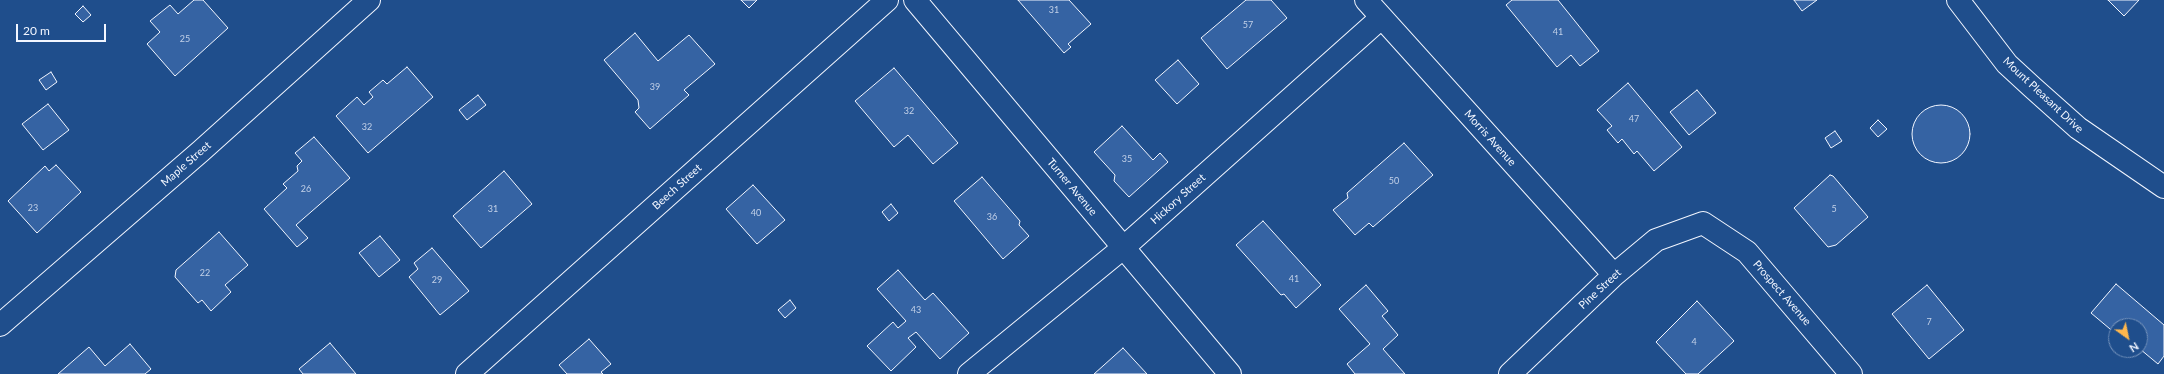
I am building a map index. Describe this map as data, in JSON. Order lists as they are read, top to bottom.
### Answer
{
  "streets": {
    "street": [
      "Mount Pleasant Drive",
      "Morris Avenue",
      "Maple Street",
      "Beech Street",
      "Turner Avenue",
      "Hickory Street",
      "Pine Street",
      "Prospect Avenue"
    ]
  },
  "crossings": [
    ["Morris Avenue", "Hickory Street"],
    ["Morris Avenue", "Pine Street"],
    ["Turner Avenue", "Hickory Street"],
    ["Pine Street", "Prospect Avenue"]
  ],
  "house_numbers": [
    "31",
    "57",
    "41",
    "25",
    "39",
    "32",
    "47",
    "32",
    "35",
    "50",
    "26",
    "23",
    "31",
    "5",
    "40",
    "36",
    "22",
    "41",
    "29",
    "43",
    "7",
    "4"
  ],
  "scale_bar": "20 m",
  "north": "bottom right"
}
